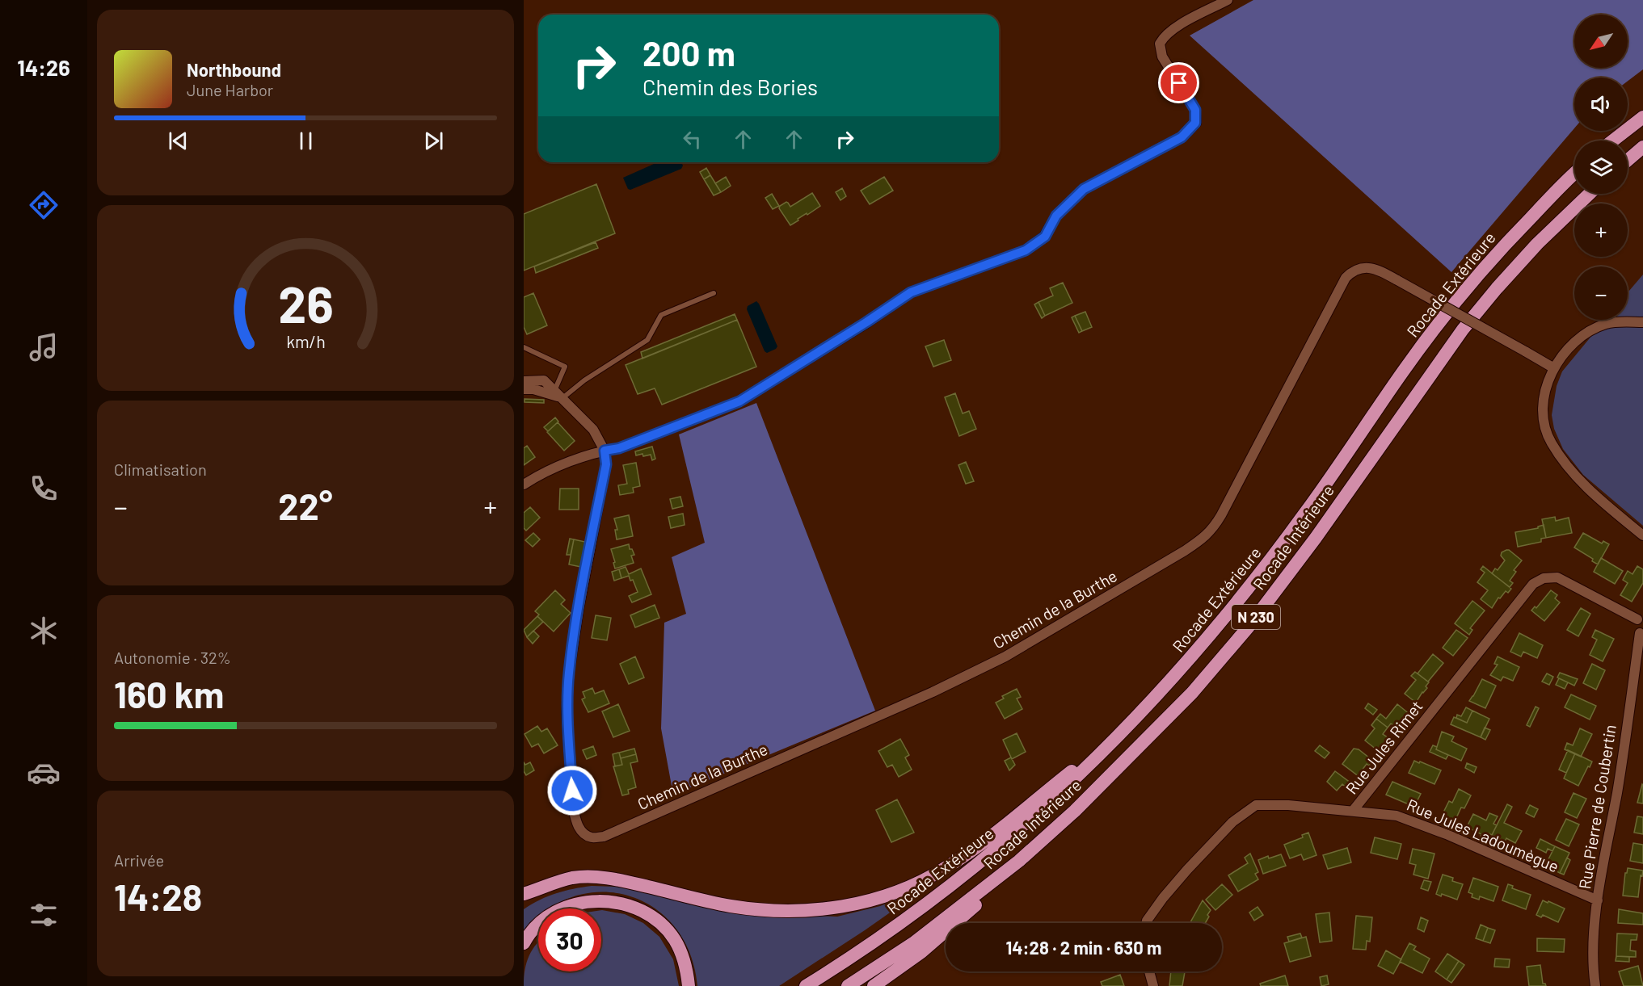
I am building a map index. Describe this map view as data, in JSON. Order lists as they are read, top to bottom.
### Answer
{
  "streets": {
    "highway": ["Rocade Extérieure", "Rocade Intérieure", "N 230"],
    "street": [
      "Chemin de la Burthe",
      "Rue Jules Rimet",
      "Rue Pierre de Coubertin",
      "Rue Jules Ladoumègue"
    ]
  },
  "crossings": [
    ["Rue Jules Rimet", "Rue Pierre de Coubertin"],
    ["Rue Jules Rimet", "Rue Jules Ladoumègue"],
    ["Rue Pierre de Coubertin", "Rue Jules Ladoumègue"]
  ],
  "north": "bottom left",
  "page": {
    "tabs": "14:26",
    "map_buttons": ["+", "−"],
    "turn": ["200 m", "Chemin des Bories"],
    "song": ["Northbound", "June Harbor"],
    "tile": [
      "Climatisation",
      ["Autonomie · 32%", "160 km"],
      ["Arrivée", "14:28"]
    ],
    "heat": ["−", "22°", "+"],
    "limit": "30",
    "trip": "14:28 · 2 min · 630 m",
    "gauge": ["26", "km/h"]
  }
}
